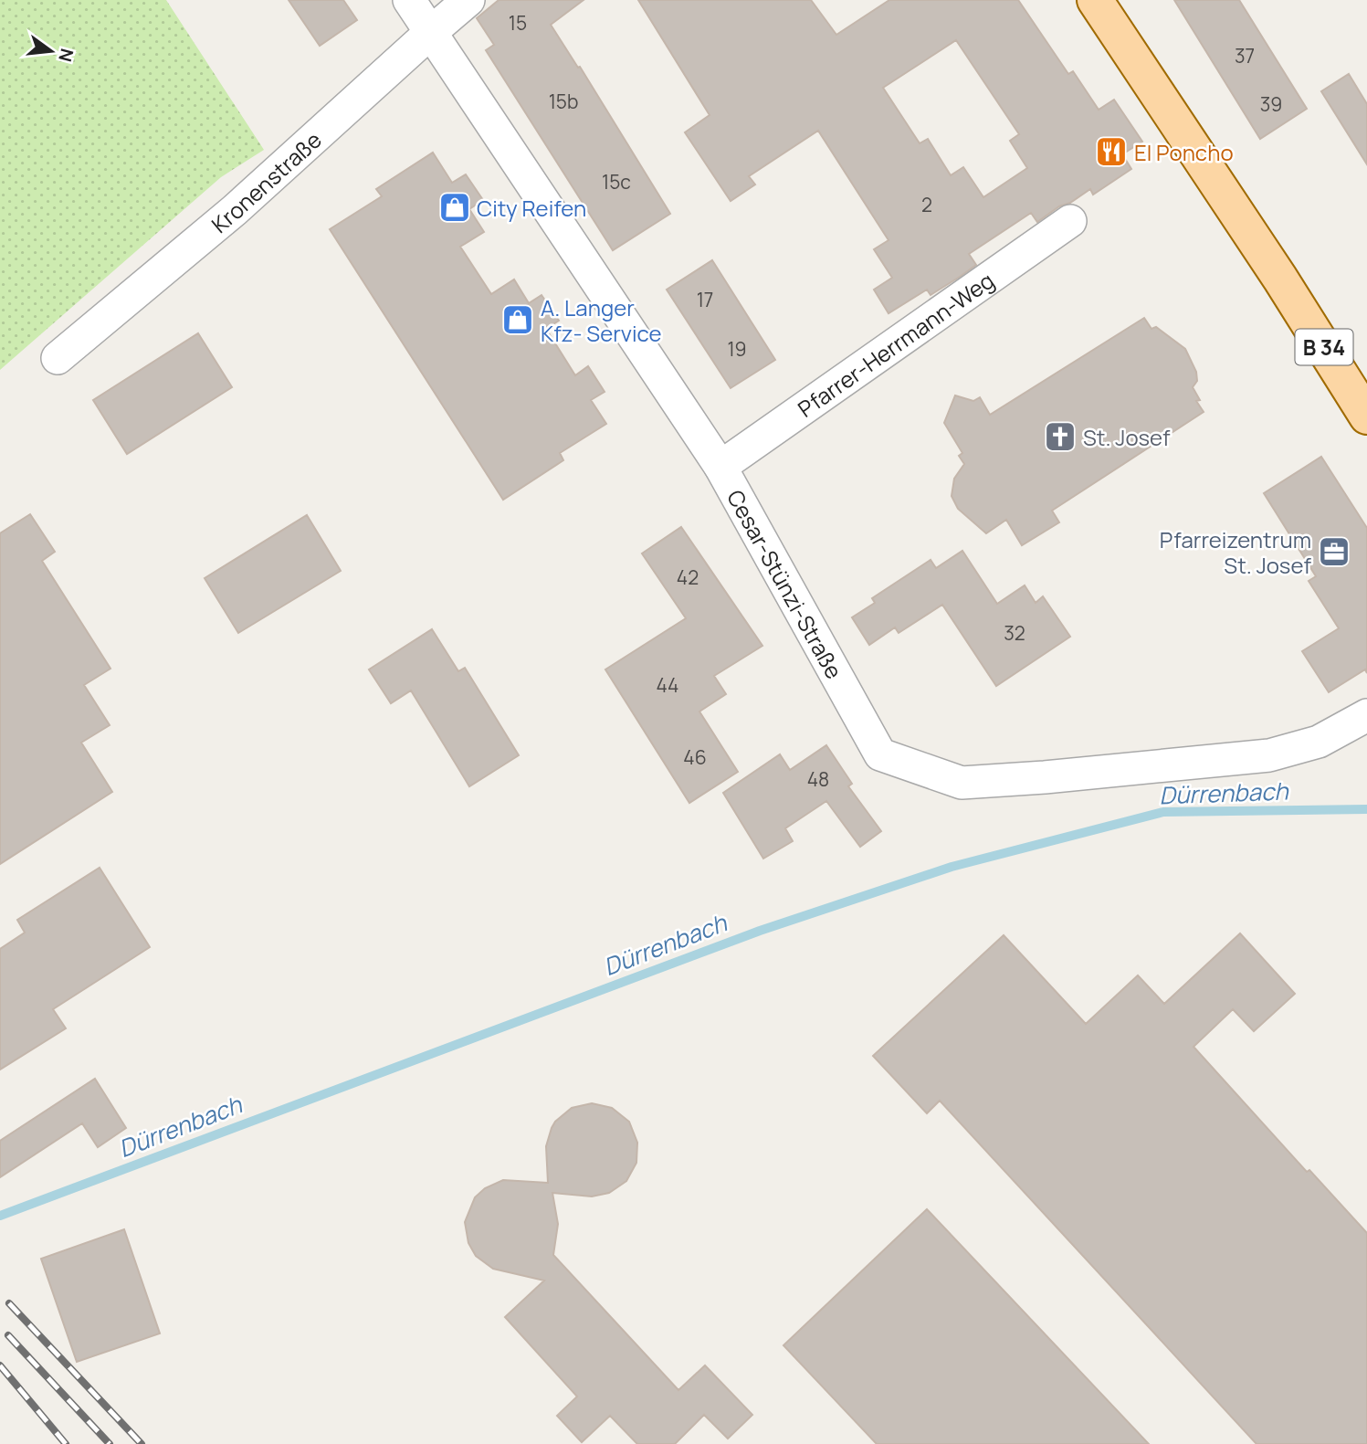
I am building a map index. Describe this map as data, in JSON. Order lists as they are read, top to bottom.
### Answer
{
  "streets": {
    "main road": ["B 34"],
    "street": ["Kronenstraße", "Pfarrer-Herrmann-Weg", "Cesar-Stünzi-Straße"]
  },
  "crossings": [
    ["Kronenstraße", "Cesar-Stünzi-Straße"],
    ["Pfarrer-Herrmann-Weg", "Cesar-Stünzi-Straße"]
  ],
  "water": ["Dürrenbach"],
  "places": {
    "restaurant": ["El Poncho"],
    "shop": ["City Reifen", "A. Langer Kfz- Service"],
    "church": ["St. Josef"],
    "office": ["Pfarreizentrum St. Josef"]
  },
  "house_numbers": [
    "15",
    "37",
    "15b",
    "39",
    "15c",
    "2",
    "17",
    "19",
    "42",
    "32",
    "44",
    "46",
    "48"
  ],
  "north": "right"
}
